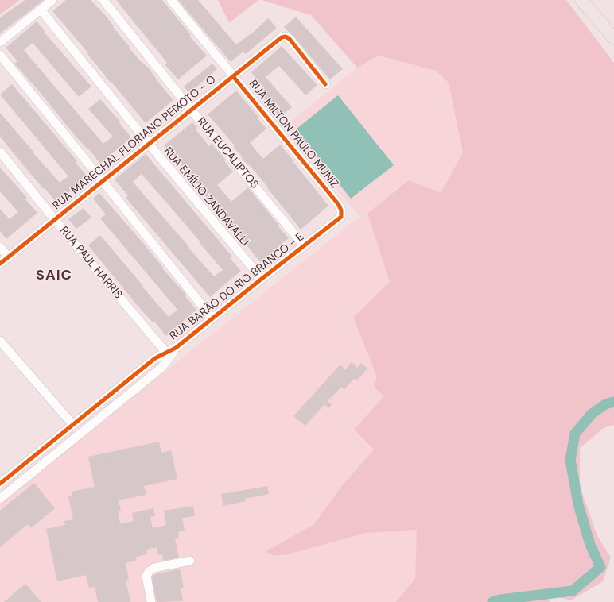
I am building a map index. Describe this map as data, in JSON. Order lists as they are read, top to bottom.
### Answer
{
  "streets": {
    "street": [
      "RUA MILTON PAULO MUNIZ",
      "RUA MARECHAL FLORIANO PEIXOTO - O",
      "RUA EUCALIPTOS",
      "RUA EMÍLIO ZANDAVALLI",
      "RUA PAUL HARRIS",
      "RUA BARÃO DO RIO BRANCO - E"
    ]
  },
  "crossings": [
    ["RUA MILTON PAULO MUNIZ", "RUA MARECHAL FLORIANO PEIXOTO - O"],
    ["RUA MILTON PAULO MUNIZ", "RUA BARÃO DO RIO BRANCO - E"],
    ["RUA MARECHAL FLORIANO PEIXOTO - O", "RUA EUCALIPTOS"],
    ["RUA MARECHAL FLORIANO PEIXOTO - O", "RUA EMÍLIO ZANDAVALLI"],
    ["RUA MARECHAL FLORIANO PEIXOTO - O", "RUA PAUL HARRIS"],
    ["RUA EUCALIPTOS", "RUA BARÃO DO RIO BRANCO - E"],
    ["RUA EMÍLIO ZANDAVALLI", "RUA BARÃO DO RIO BRANCO - E"],
    ["RUA PAUL HARRIS", "RUA BARÃO DO RIO BRANCO - E"]
  ],
  "districts": ["SAIC"]
}
